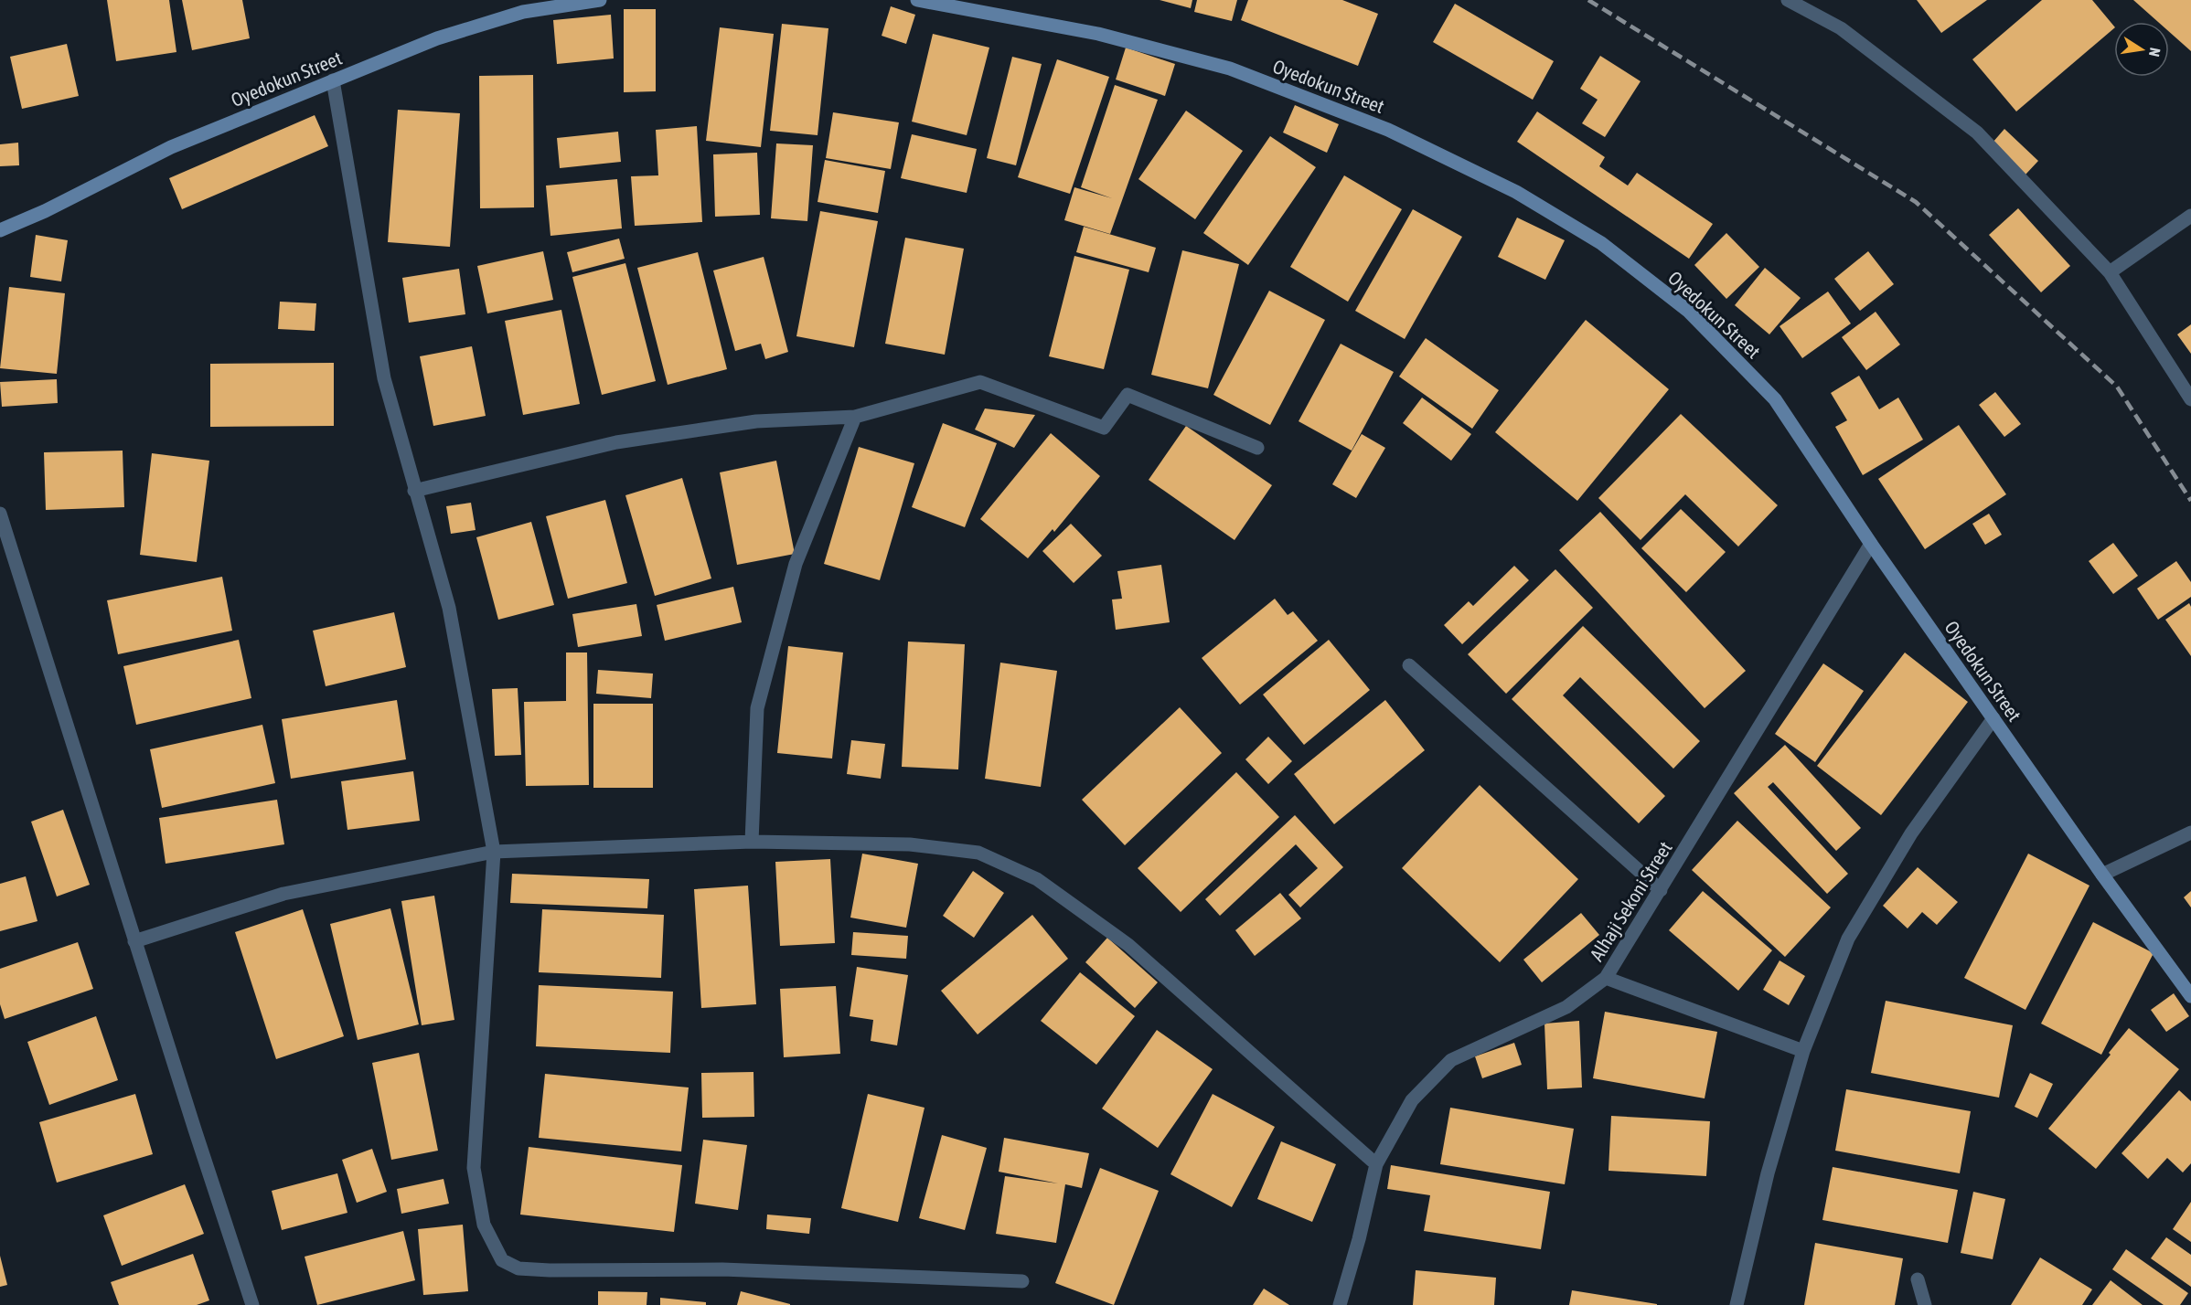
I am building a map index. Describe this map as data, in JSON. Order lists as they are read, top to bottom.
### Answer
{
  "streets": {
    "street": ["Oyedokun Street", "Alhaji Sekoni Street"]
  },
  "crossings": [
    ["Oyedokun Street", "Alhaji Sekoni Street"]
  ],
  "north": "right"
}
